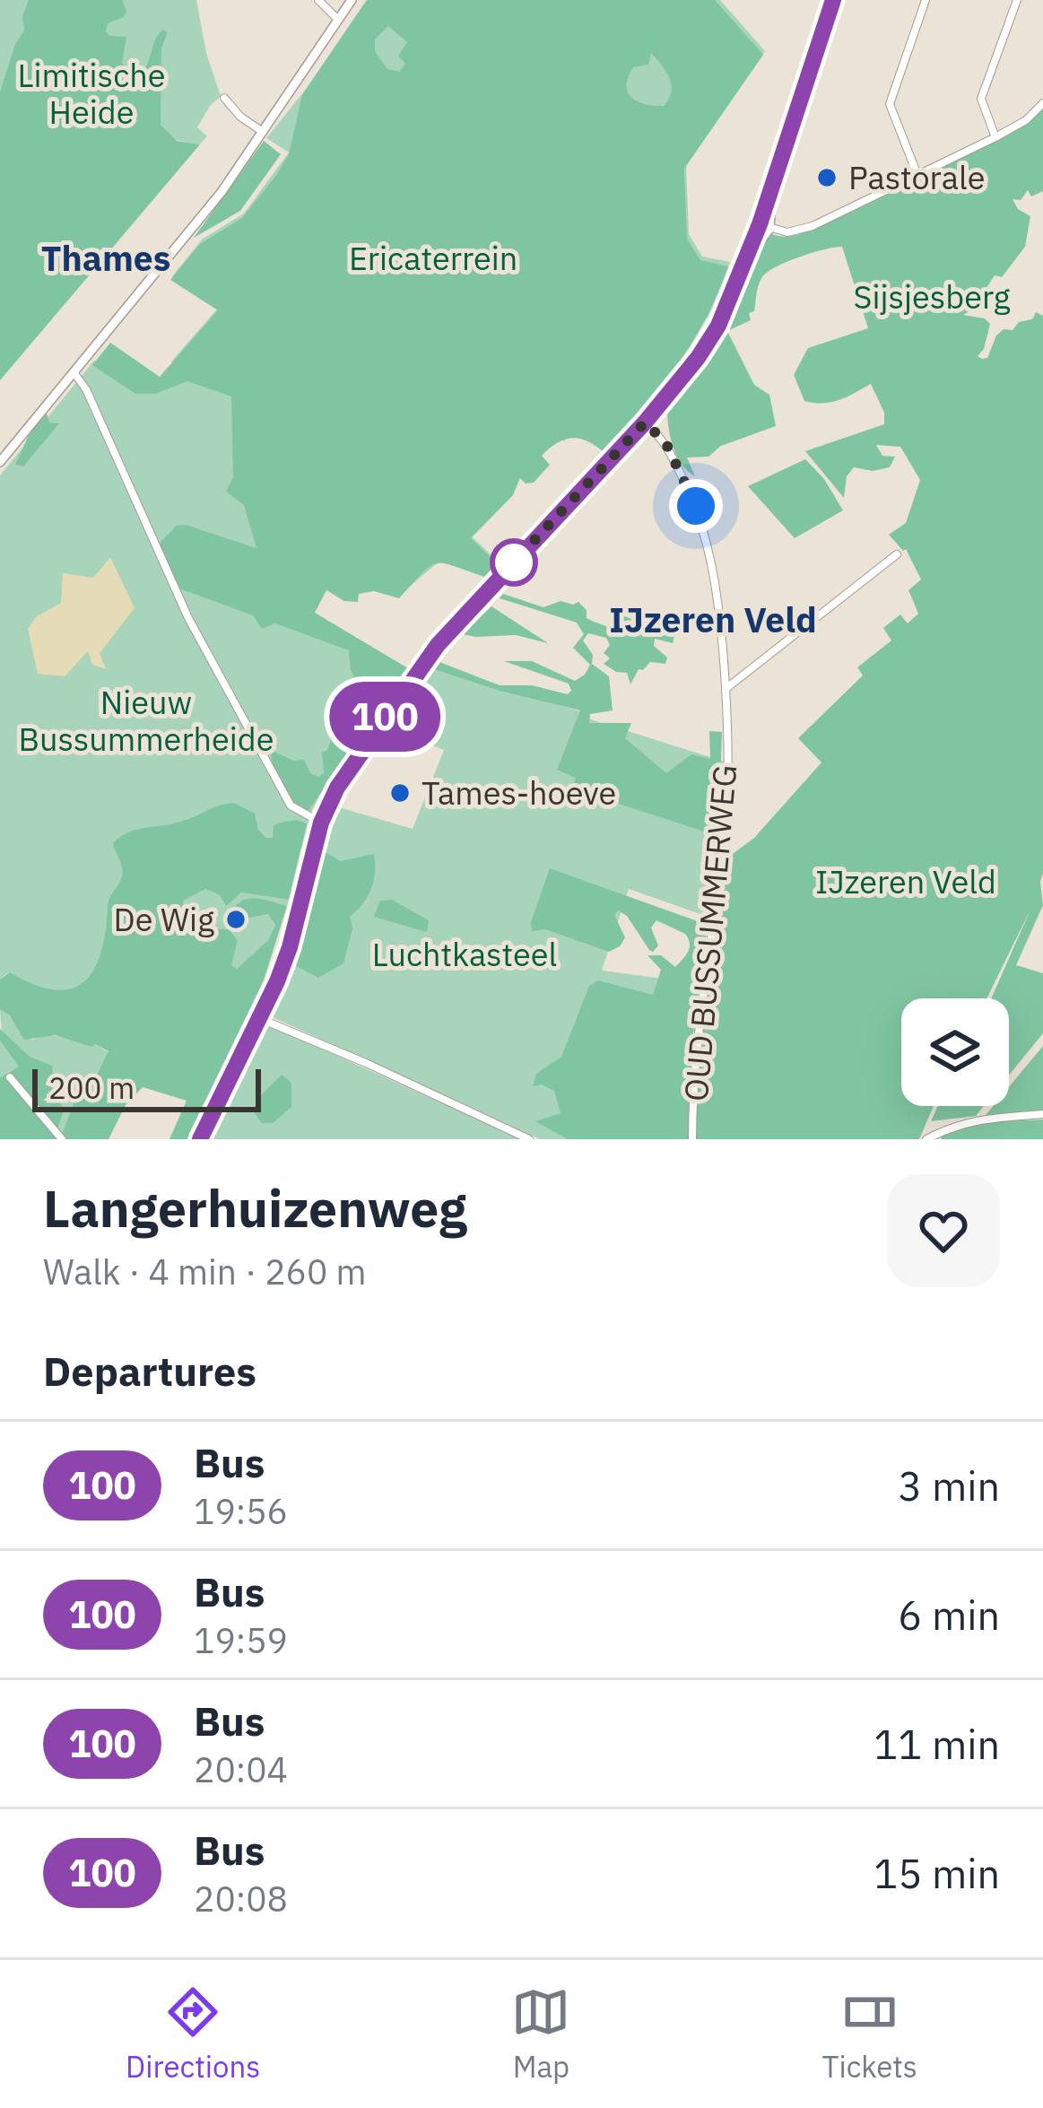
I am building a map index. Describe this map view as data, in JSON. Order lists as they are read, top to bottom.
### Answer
{
  "streets": {
    "street": ["OUD BUSSUMMERWEG"]
  },
  "districts": ["Thames", "IJzeren Veld"],
  "parks": [
    "Limitische Heide",
    "Ericaterrein",
    "Sijsjesberg",
    "Nieuw Bussummerheide",
    "IJzeren Veld",
    "Luchtkasteel"
  ],
  "places": ["Pastorale", "Tames-hoeve", "De Wig"],
  "lines": ["bus line 100"],
  "scale_bar": "200 m",
  "page": {
    "on_map": "100",
    "scale": "200 m",
    "heading": [
      ["Langerhuizenweg", "Walk · 4 min · 260 m"],
      "Departures"
    ],
    "list": [
      {
        "mark": "100",
        "name": "Bus",
        "note": "19:56",
        "value": "3 min"
      },
      {
        "mark": "100",
        "name": "Bus",
        "note": "19:59",
        "value": "6 min"
      },
      {
        "mark": "100",
        "name": "Bus",
        "note": "20:04",
        "value": "11 min"
      },
      {
        "mark": "100",
        "name": "Bus",
        "note": "20:08",
        "value": "15 min"
      }
    ],
    "tabs": ["Directions", "Map", "Tickets"]
  }
}
